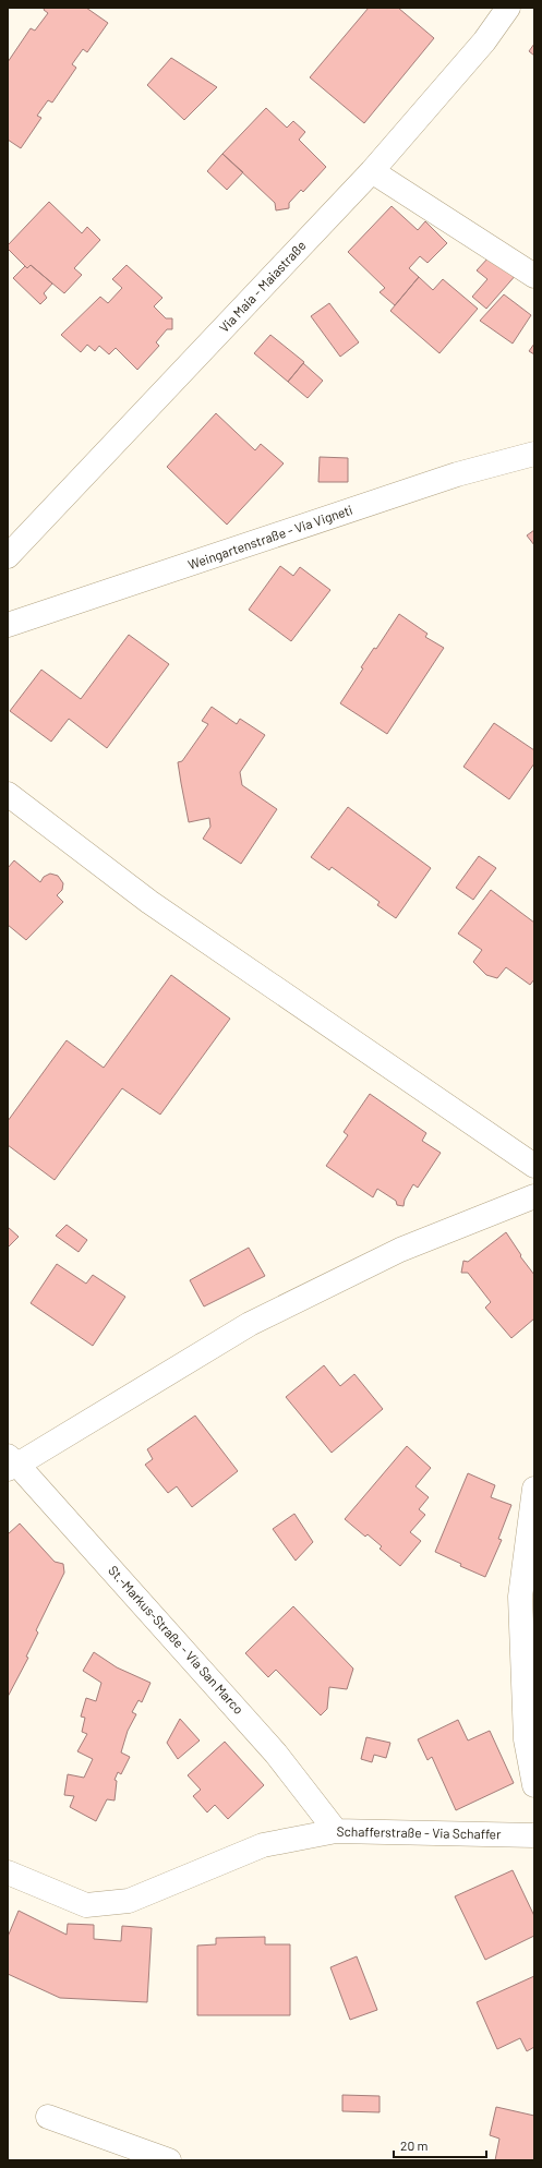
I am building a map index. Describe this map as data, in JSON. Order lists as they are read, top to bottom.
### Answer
{
  "streets": {
    "street": [
      "Via Maia - Maiastraße",
      "Weingartenstraße - Via Vigneti",
      "St.-Markus-Straße - Via San Marco",
      "Schafferstraße - Via Schaffer"
    ]
  },
  "crossings": [
    ["St.-Markus-Straße - Via San Marco", "Schafferstraße - Via Schaffer"]
  ],
  "scale_bar": "20 m"
}
